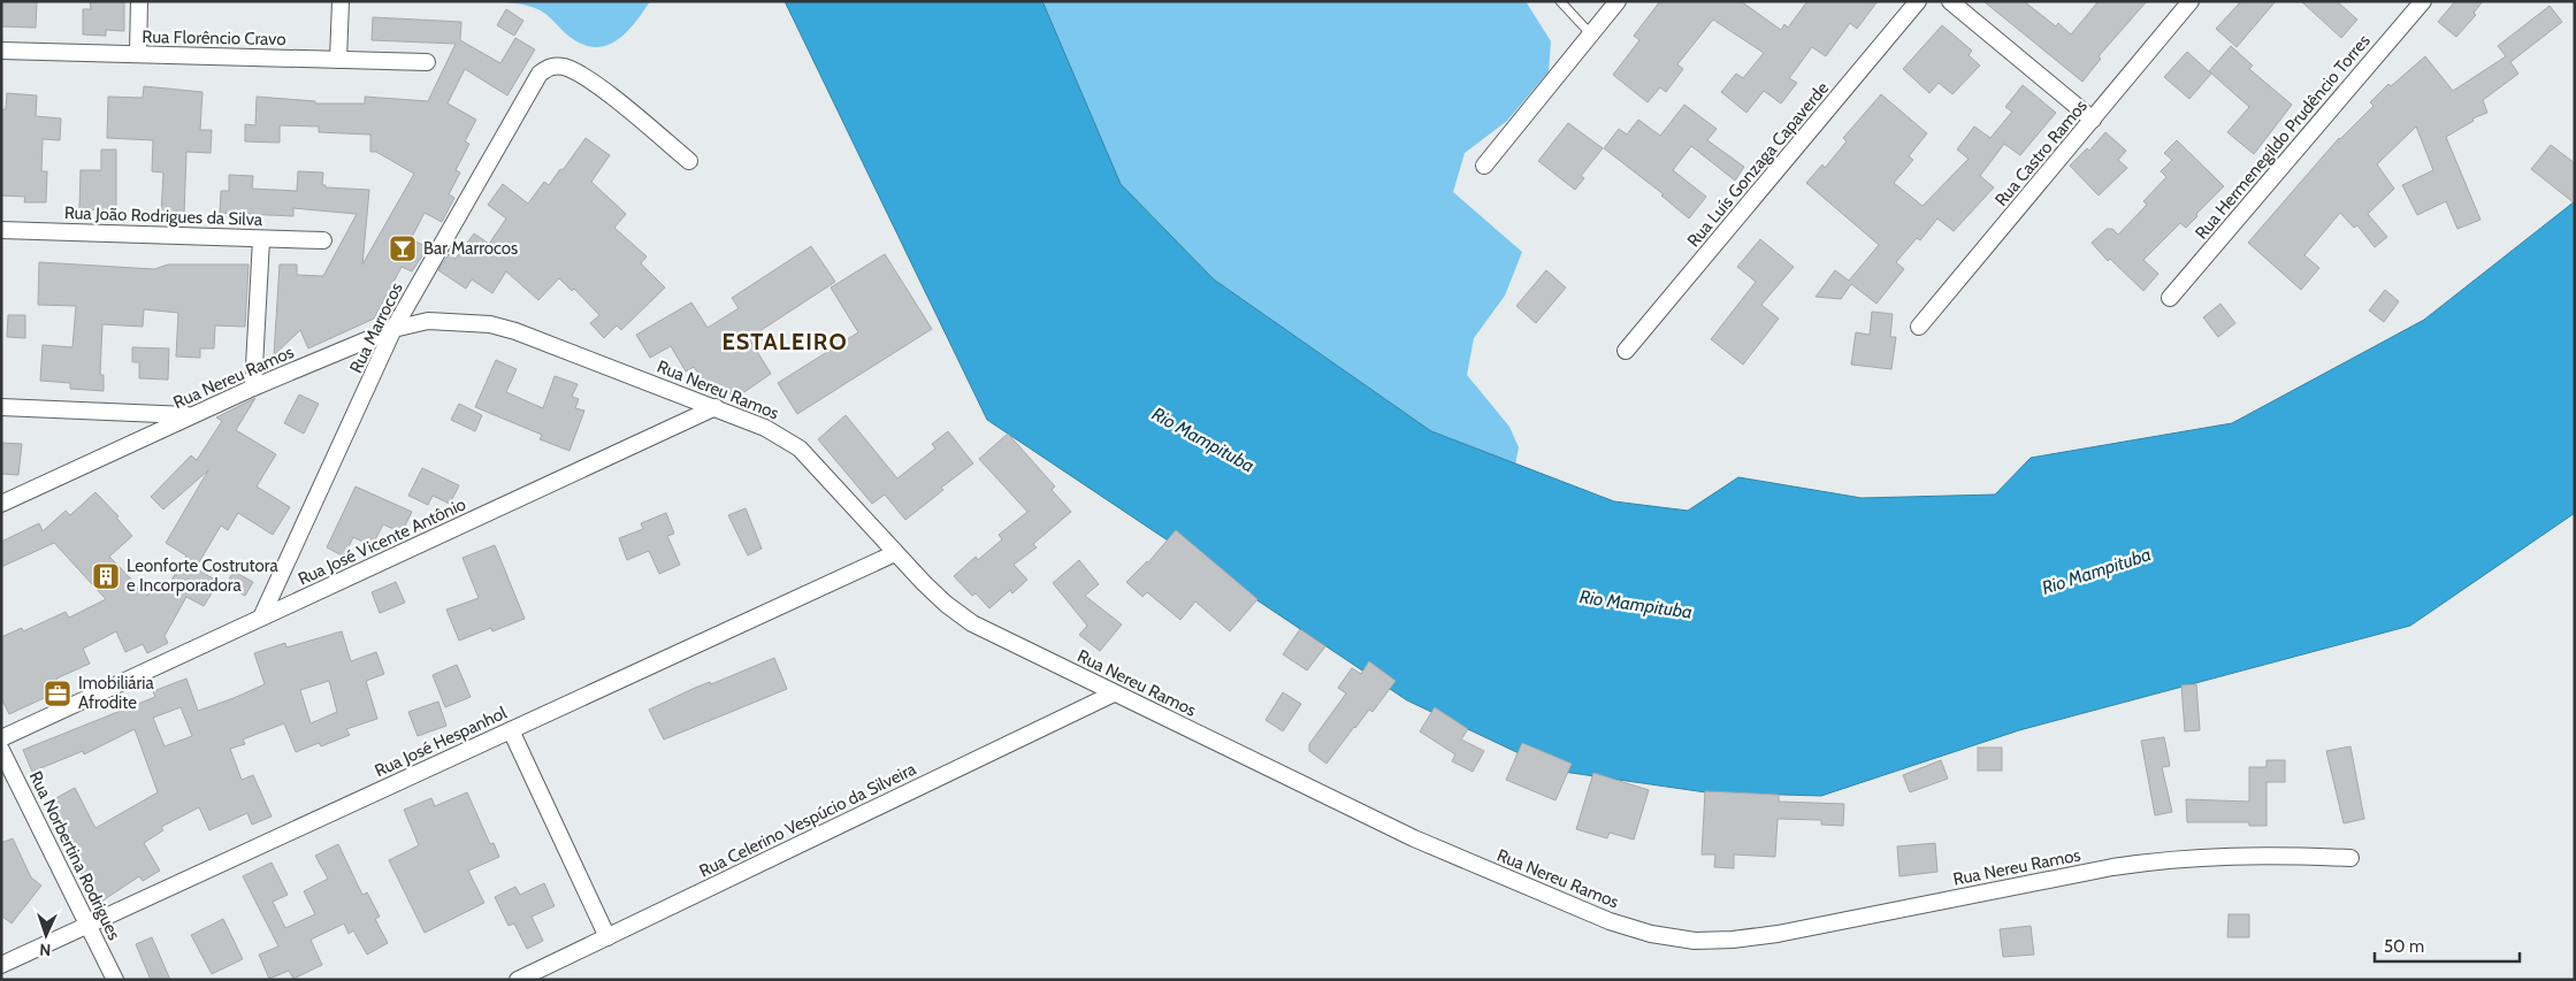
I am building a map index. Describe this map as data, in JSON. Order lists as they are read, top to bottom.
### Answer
{
  "streets": {
    "street": [
      "Rua Florêncio Cravo",
      "Rua Hermenegildo Prudêncio Torres",
      "Rua Castro Ramos",
      "Rua Luís Gonzaga Capaverde",
      "Rua João Rodrigues da Silva",
      "Rua Marrocos",
      "Rua Nereu Ramos",
      "Rua José Vicente Antônio",
      "Rua José Hespanhol",
      "Rua Celerino Vespúcio da Silveira",
      "Rua Norbertina Rodrigues"
    ]
  },
  "crossings": [
    ["Rua Marrocos", "Rua Nereu Ramos"],
    ["Rua Marrocos", "Rua José Vicente Antônio"],
    ["Rua Nereu Ramos", "Rua José Vicente Antônio"],
    ["Rua Nereu Ramos", "Rua José Hespanhol"],
    ["Rua Nereu Ramos", "Rua Celerino Vespúcio da Silveira"],
    ["Rua José Hespanhol", "Rua Norbertina Rodrigues"]
  ],
  "districts": ["ESTALEIRO"],
  "water": ["Rio Mampituba"],
  "places": {
    "bar": ["Bar Marrocos"],
    "building": ["Leonforte Costrutora e Incorporadora"],
    "office": ["Imobiliária Afrodite"]
  },
  "scale_bar": "50 m",
  "north": "bottom"
}
